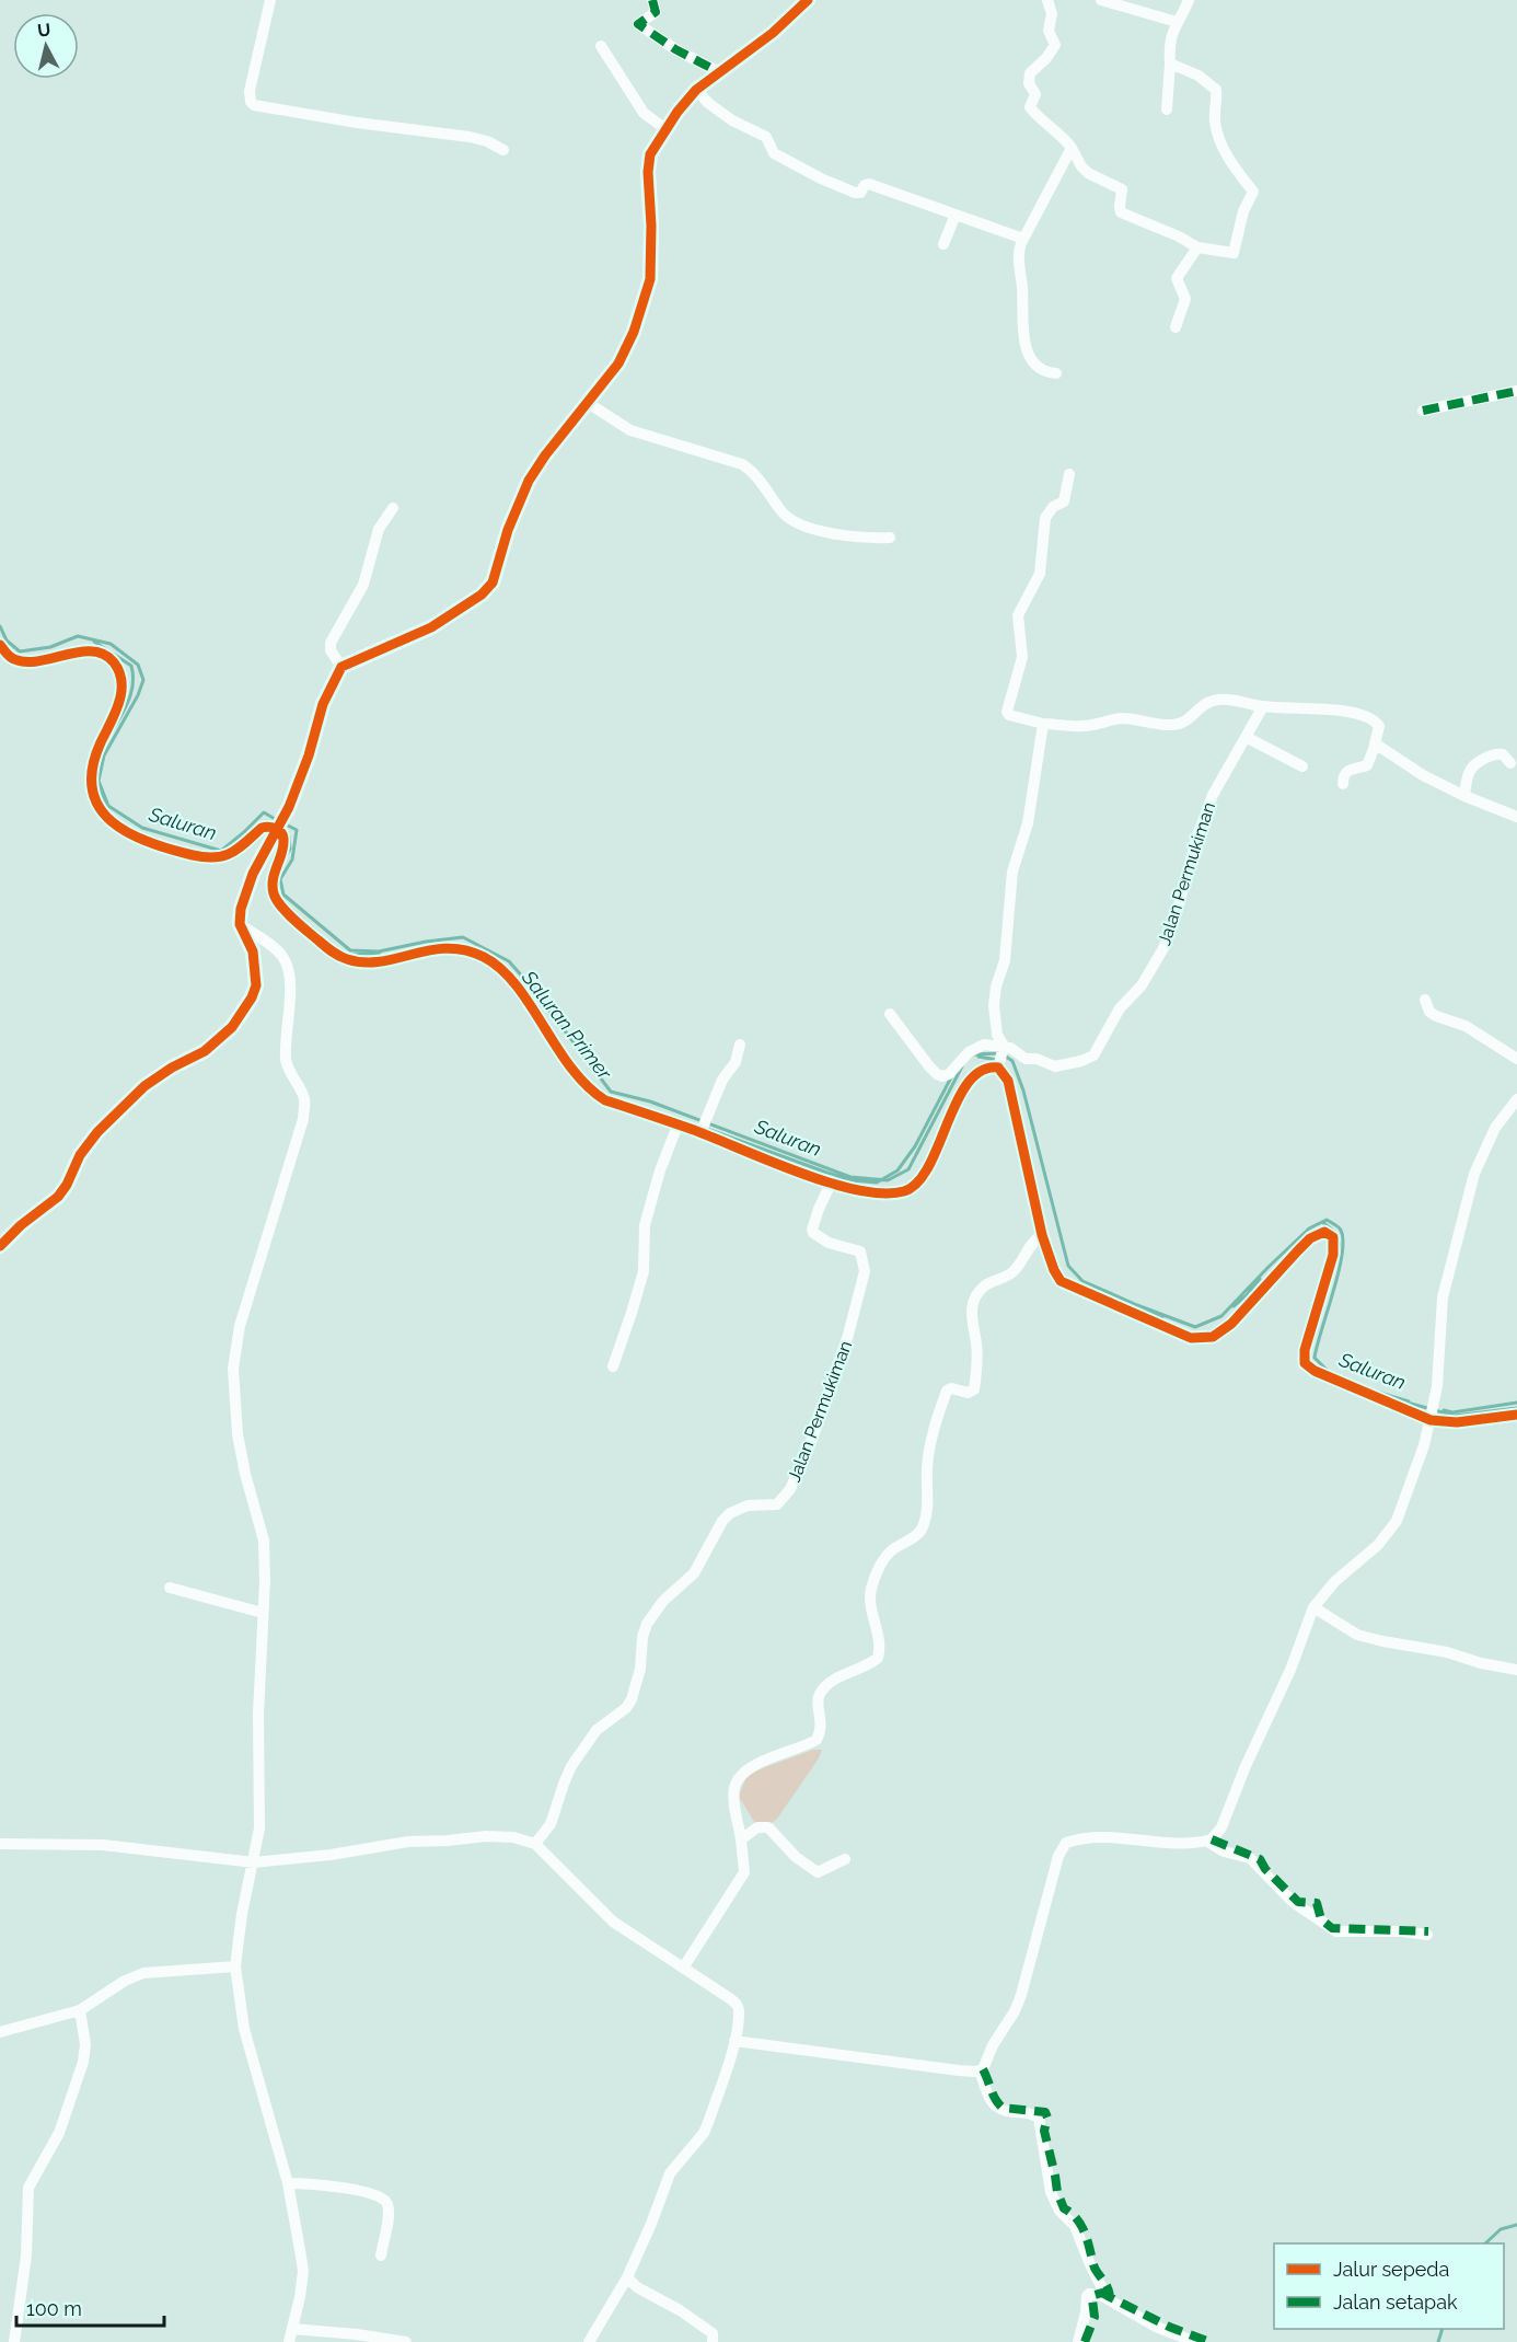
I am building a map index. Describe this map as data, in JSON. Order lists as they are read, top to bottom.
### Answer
{
  "streets": {
    "street": ["Jalan Permukiman"]
  },
  "water": ["Saluran", "Saluran Primer"],
  "legend": ["Jalur sepeda", "Jalan setapak"],
  "scale_bar": "100 m",
  "north": "top"
}
